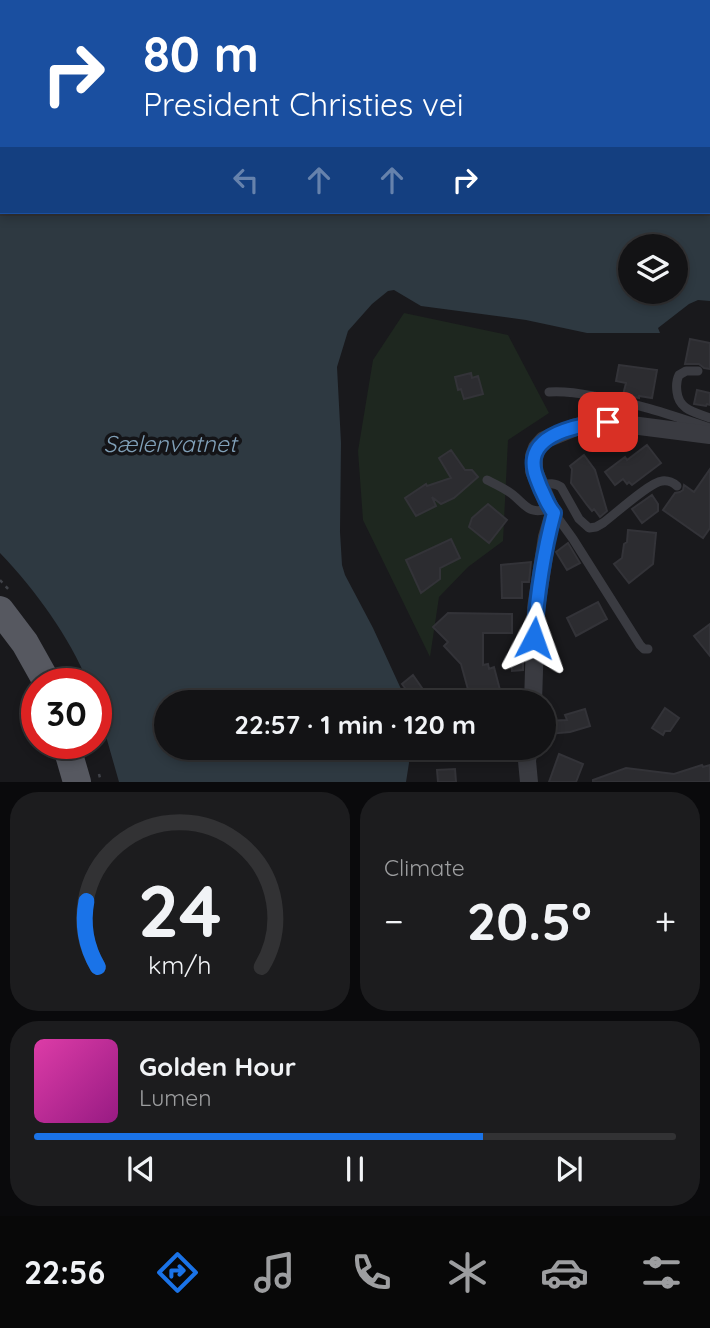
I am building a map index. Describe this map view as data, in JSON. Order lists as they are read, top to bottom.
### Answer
{
  "water": ["Sælenvatnet"],
  "page": {
    "turn": ["80 m", "President Christies vei"],
    "limit": "30",
    "trip": "22:57 · 1 min · 120 m",
    "tile": "Climate",
    "heat": ["−", "20.5°", "+"],
    "song": ["Golden Hour", "Lumen"],
    "tabs": "22:56",
    "gauge": ["24", "km/h"]
  }
}
